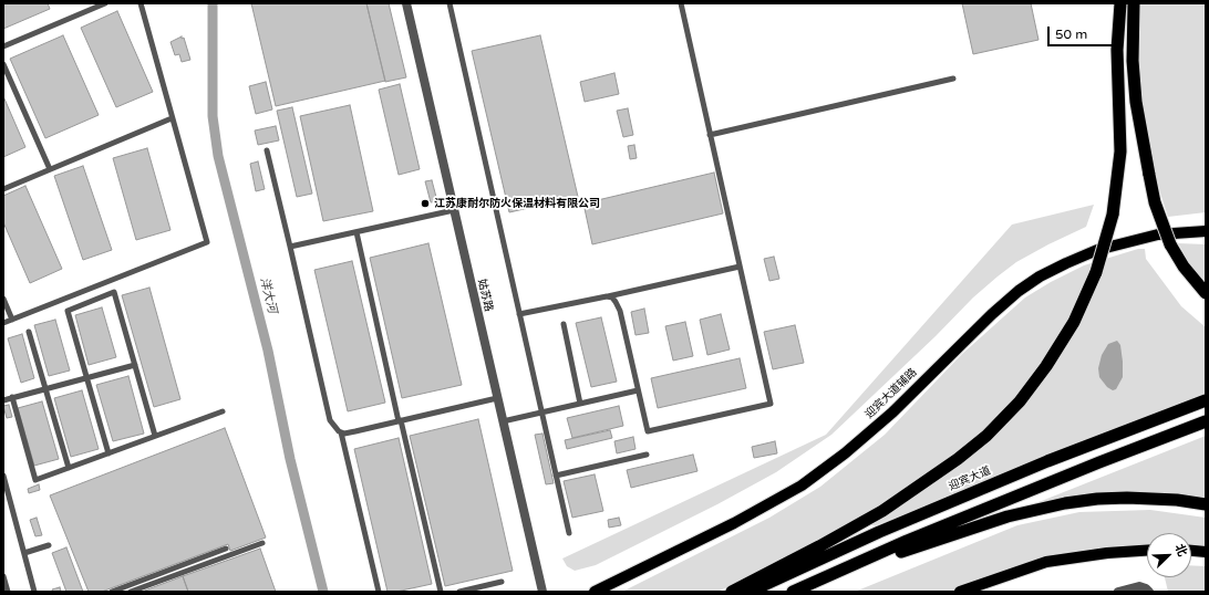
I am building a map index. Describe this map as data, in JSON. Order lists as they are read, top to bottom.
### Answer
{
  "streets": {
    "highway": ["迎宾大道"],
    "main road": ["迎宾大道辅路"],
    "street": ["姑苏路"]
  },
  "water": ["洋大河"],
  "places": ["江苏康耐尔防火保温材料有限公司"],
  "scale_bar": "50 m",
  "north": "top right"
}
